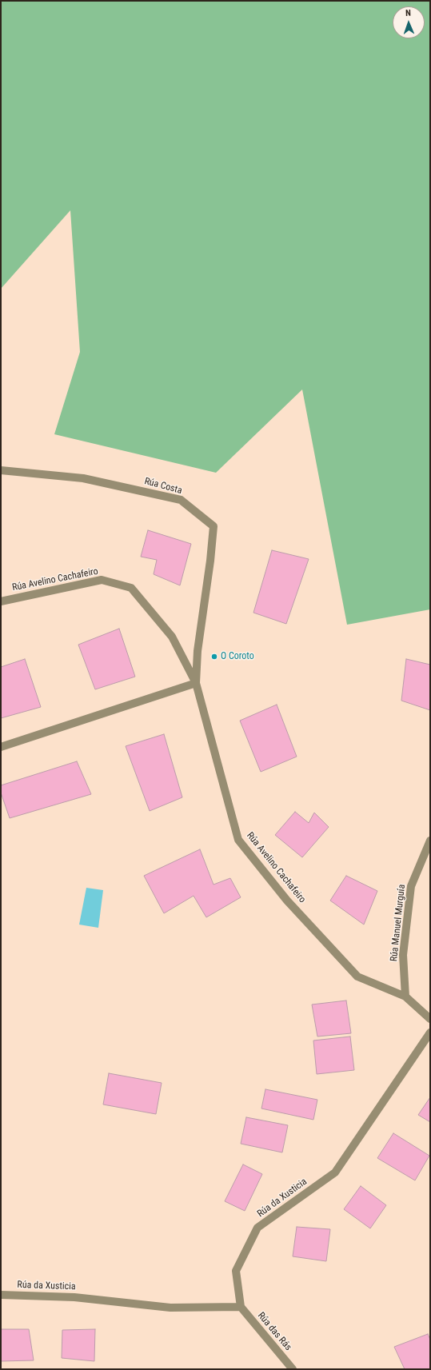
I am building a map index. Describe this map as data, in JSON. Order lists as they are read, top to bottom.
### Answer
{
  "streets": {
    "street": [
      "Rúa Costa",
      "Rúa Avelino Cachafeiro",
      "Rúa Manuel Murguía",
      "Rúa da Xusticia",
      "Rúa das Rás"
    ]
  },
  "crossings": [
    ["Rúa Costa", "Rúa Avelino Cachafeiro"],
    ["Rúa Avelino Cachafeiro", "Rúa Manuel Murguía"],
    ["Rúa da Xusticia", "Rúa das Rás"]
  ],
  "places": ["O Coroto"],
  "north": "top"
}
